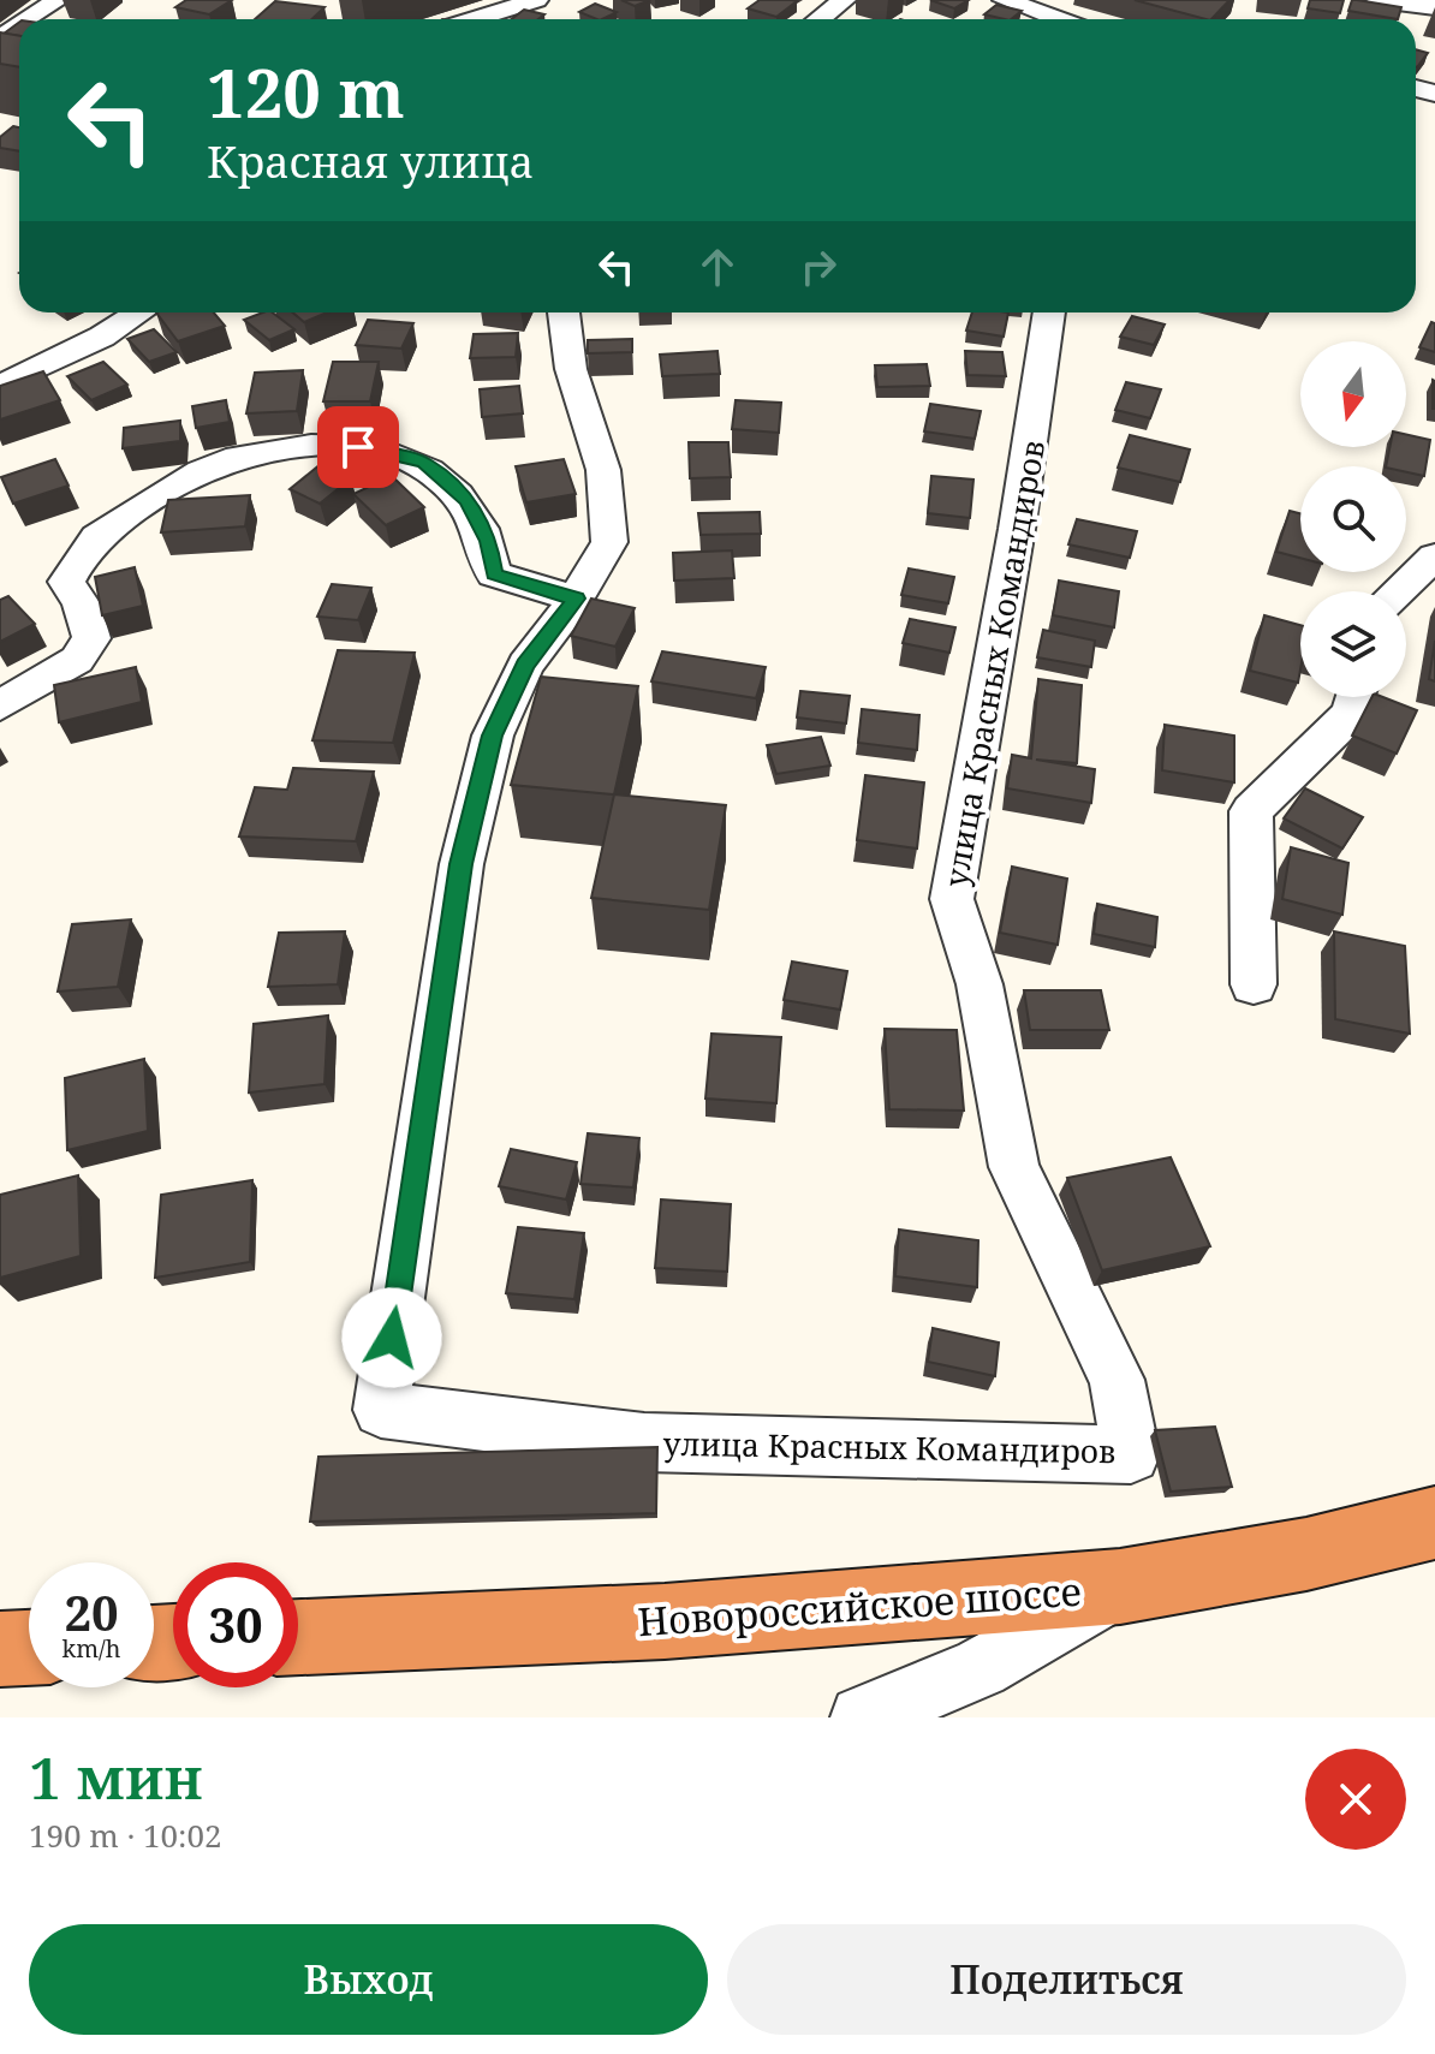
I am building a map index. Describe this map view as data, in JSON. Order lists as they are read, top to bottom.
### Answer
{
  "streets": {
    "highway": ["Новороссийское шоссе"],
    "street": ["улица Красных Командиров"]
  },
  "north": "bottom",
  "page": {
    "turn": ["120 m", "Красная улица"],
    "speed": "20 km/h",
    "limit": "30",
    "heading": ["1 мин", "190 m · 10:02"],
    "buttons": ["Выход", "Поделиться"]
  }
}
